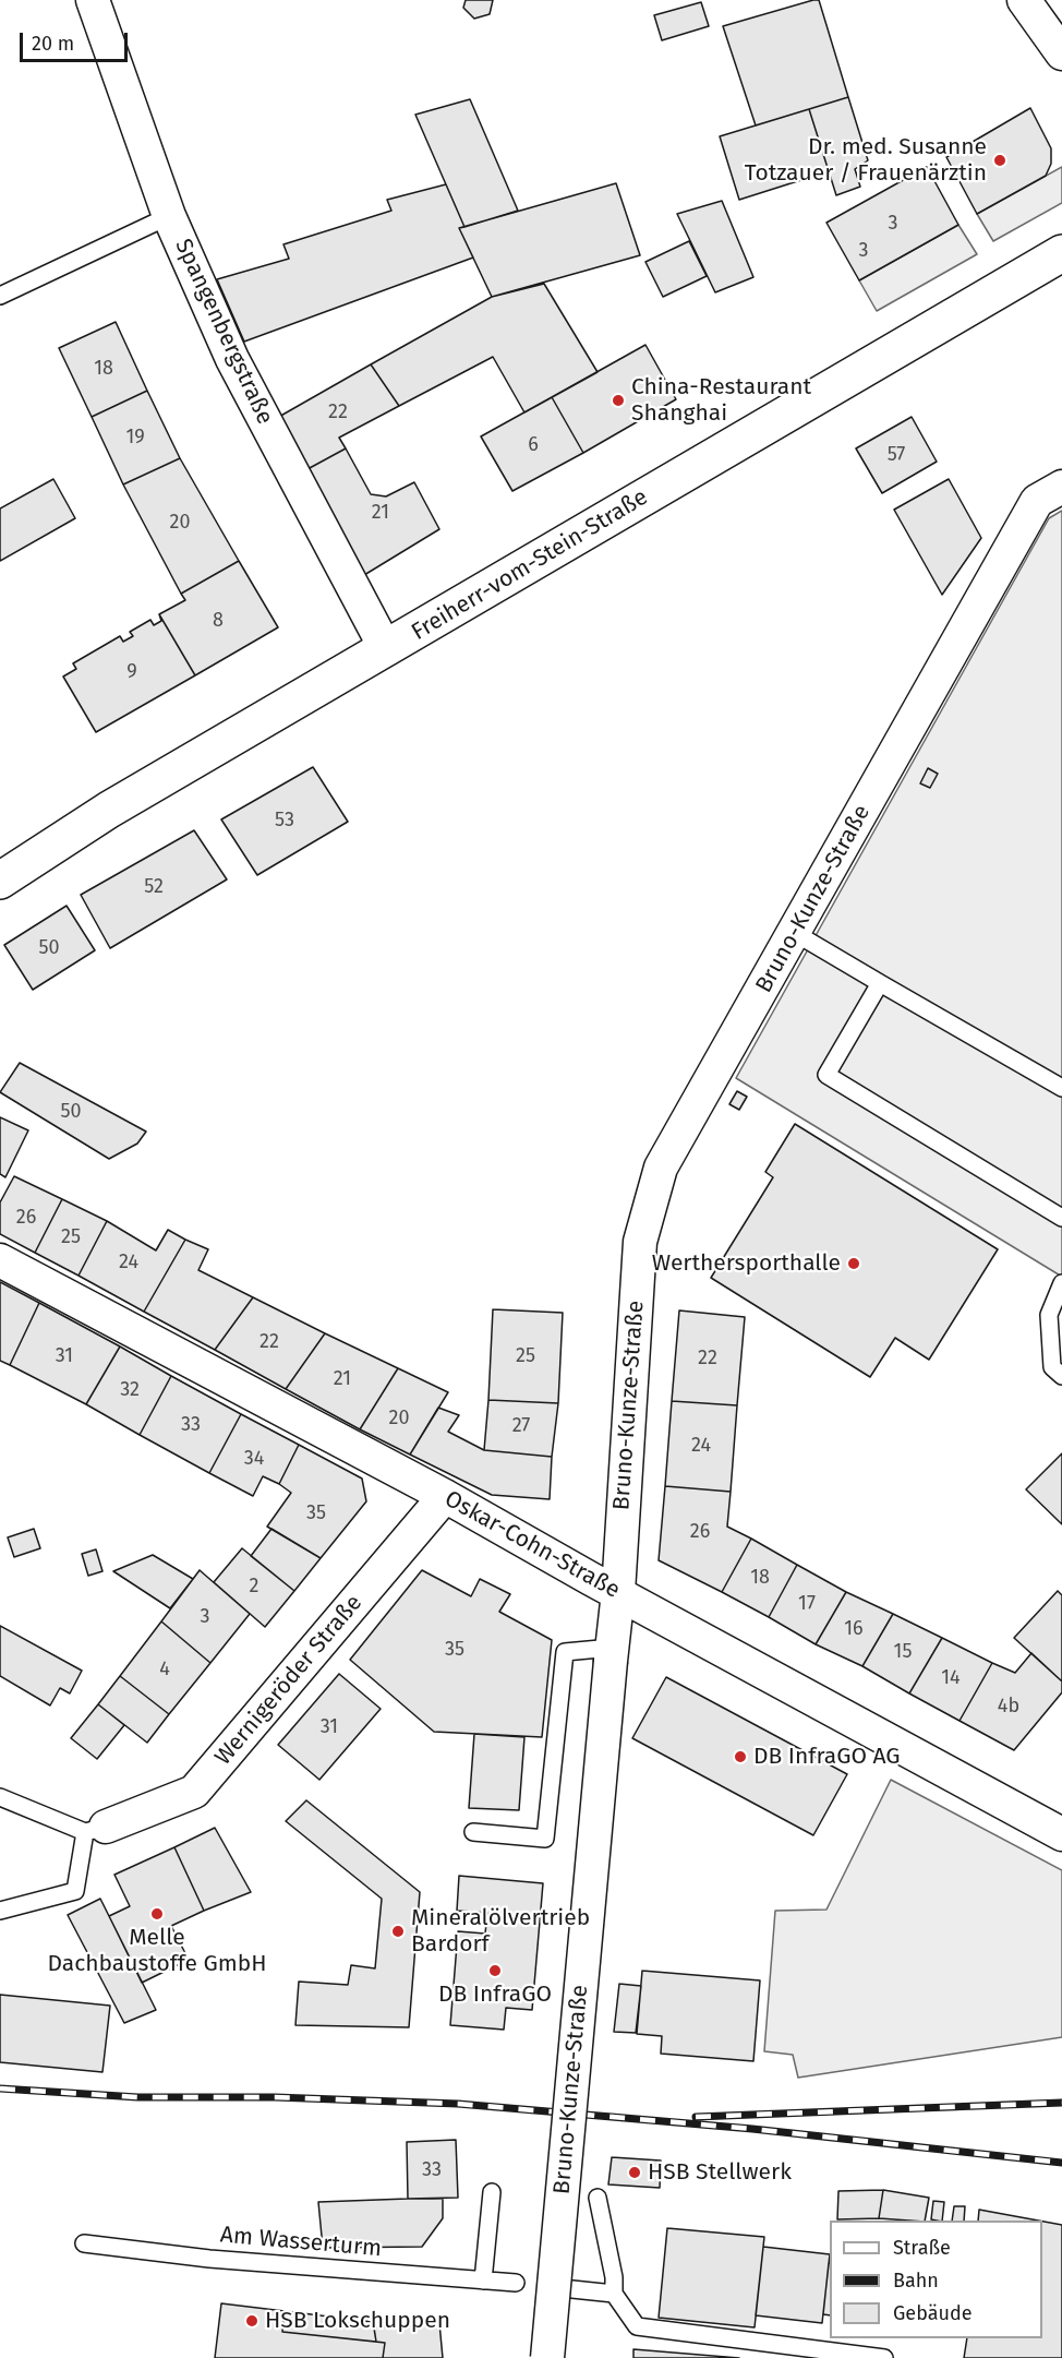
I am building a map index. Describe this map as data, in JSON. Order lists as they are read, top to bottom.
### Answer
{
  "streets": {
    "main road": ["Freiherr-vom-Stein-Straße"],
    "street": [
      "Spangenbergstraße",
      "Bruno-Kunze-Straße",
      "Oskar-Cohn-Straße",
      "Wernigeröder Straße"
    ],
    "lane": ["Am Wasserturm"]
  },
  "crossings": [
    ["Spangenbergstraße", "Freiherr-vom-Stein-Straße"],
    ["Bruno-Kunze-Straße", "Oskar-Cohn-Straße"],
    ["Oskar-Cohn-Straße", "Wernigeröder Straße"]
  ],
  "places": [
    "Dr. med. Susanne Totzauer / Frauenärztin",
    "China-Restaurant Shanghai",
    "Werthersporthalle",
    "DB InfraGO AG",
    "Melle Dachbaustoffe GmbH",
    "Mineralölvertrieb Bardorf",
    "DB InfraGO",
    "HSB Stellwerk",
    "HSB Lokschuppen"
  ],
  "house_numbers": [
    "3",
    "3",
    "18",
    "22",
    "19",
    "6",
    "57",
    "21",
    "20",
    "8",
    "9",
    "53",
    "52",
    "50",
    "50",
    "26",
    "25",
    "24",
    "22",
    "31",
    "25",
    "22",
    "21",
    "32",
    "20",
    "33",
    "27",
    "24",
    "34",
    "35",
    "26",
    "18",
    "2",
    "17",
    "3",
    "16",
    "35",
    "15",
    "4",
    "14",
    "4b",
    "31",
    "33"
  ],
  "legend": ["Straße", "Bahn", "Gebäude"],
  "scale_bar": "20 m"
}
